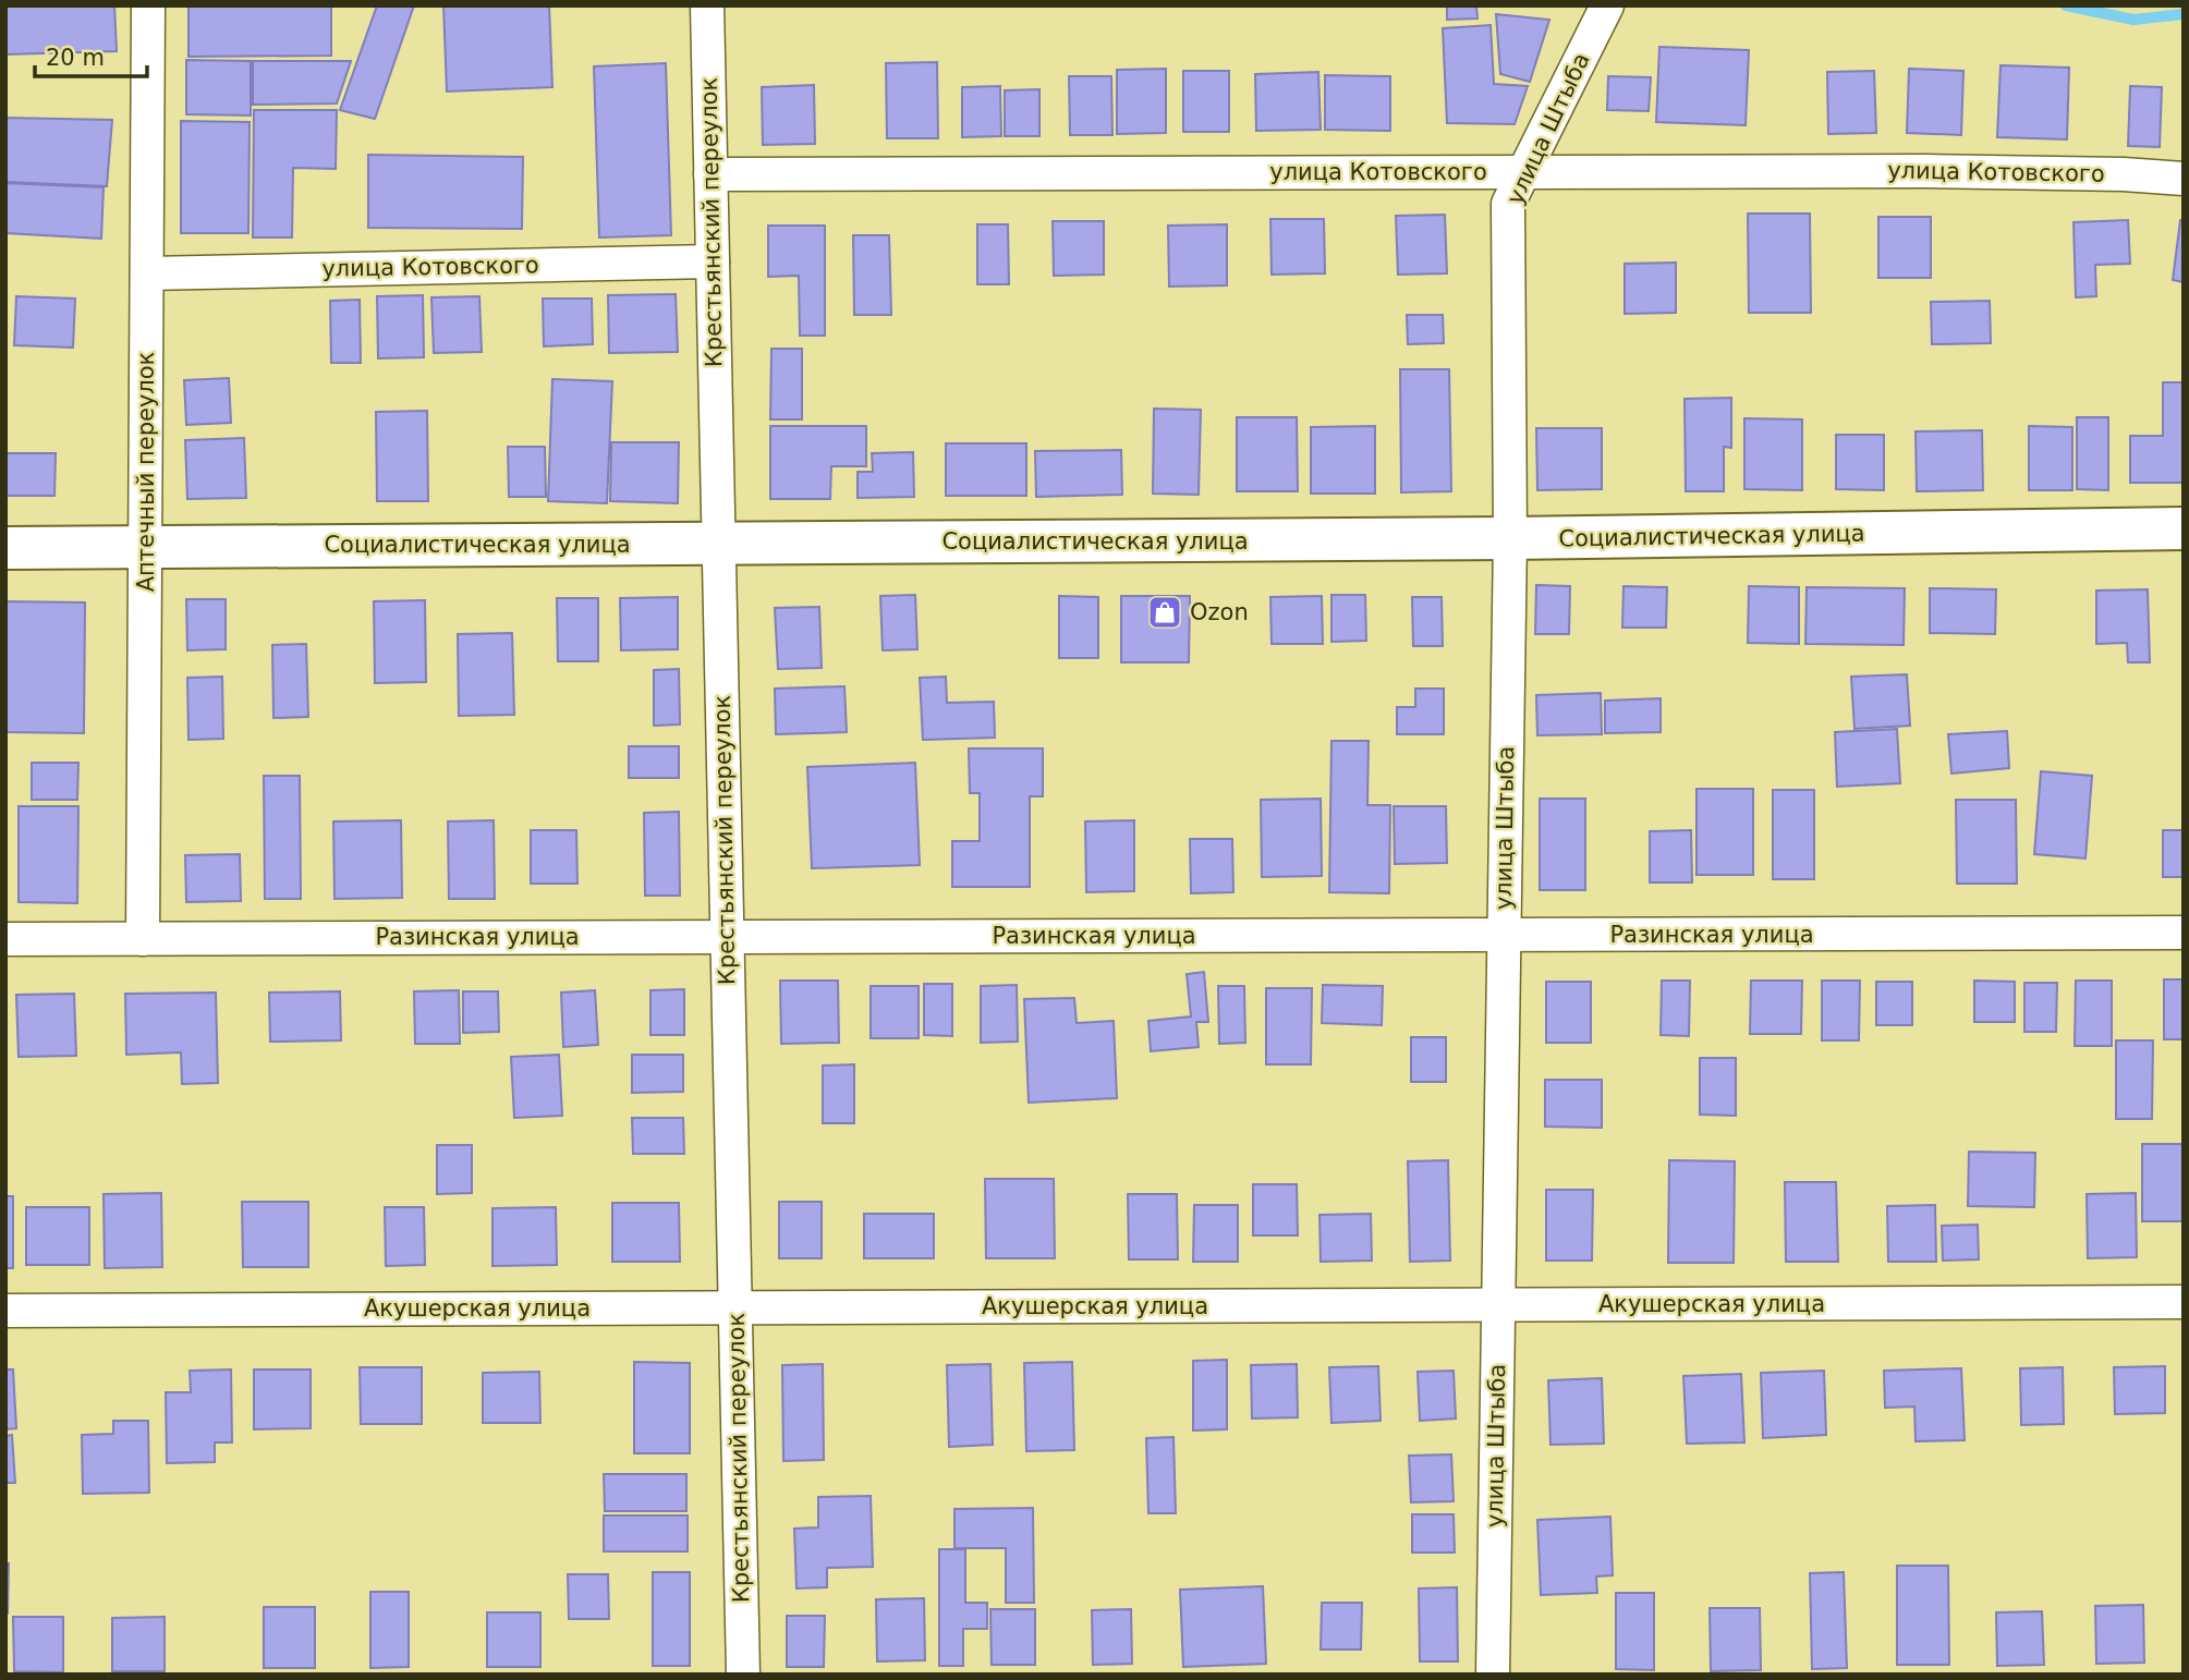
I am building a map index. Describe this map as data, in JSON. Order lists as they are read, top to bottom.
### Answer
{
  "streets": {
    "street": [
      "улица Штыба",
      "улица Котовского",
      "Крестьянский переулок",
      "Аптечный переулок",
      "Социалистическая улица",
      "Разинская улица",
      "Акушерская улица"
    ]
  },
  "crossings": [
    ["улица Штыба", "улица Котовского"],
    ["улица Штыба", "Социалистическая улица"],
    ["улица Штыба", "Разинская улица"],
    ["улица Штыба", "Акушерская улица"],
    ["улица Котовского", "Крестьянский переулок"],
    ["улица Котовского", "Аптечный переулок"],
    ["Крестьянский переулок", "Социалистическая улица"],
    ["Крестьянский переулок", "Разинская улица"],
    ["Крестьянский переулок", "Акушерская улица"],
    ["Аптечный переулок", "Социалистическая улица"],
    ["Аптечный переулок", "Разинская улица"]
  ],
  "places": {
    "shop": ["Ozon"]
  },
  "scale_bar": "20 m"
}
